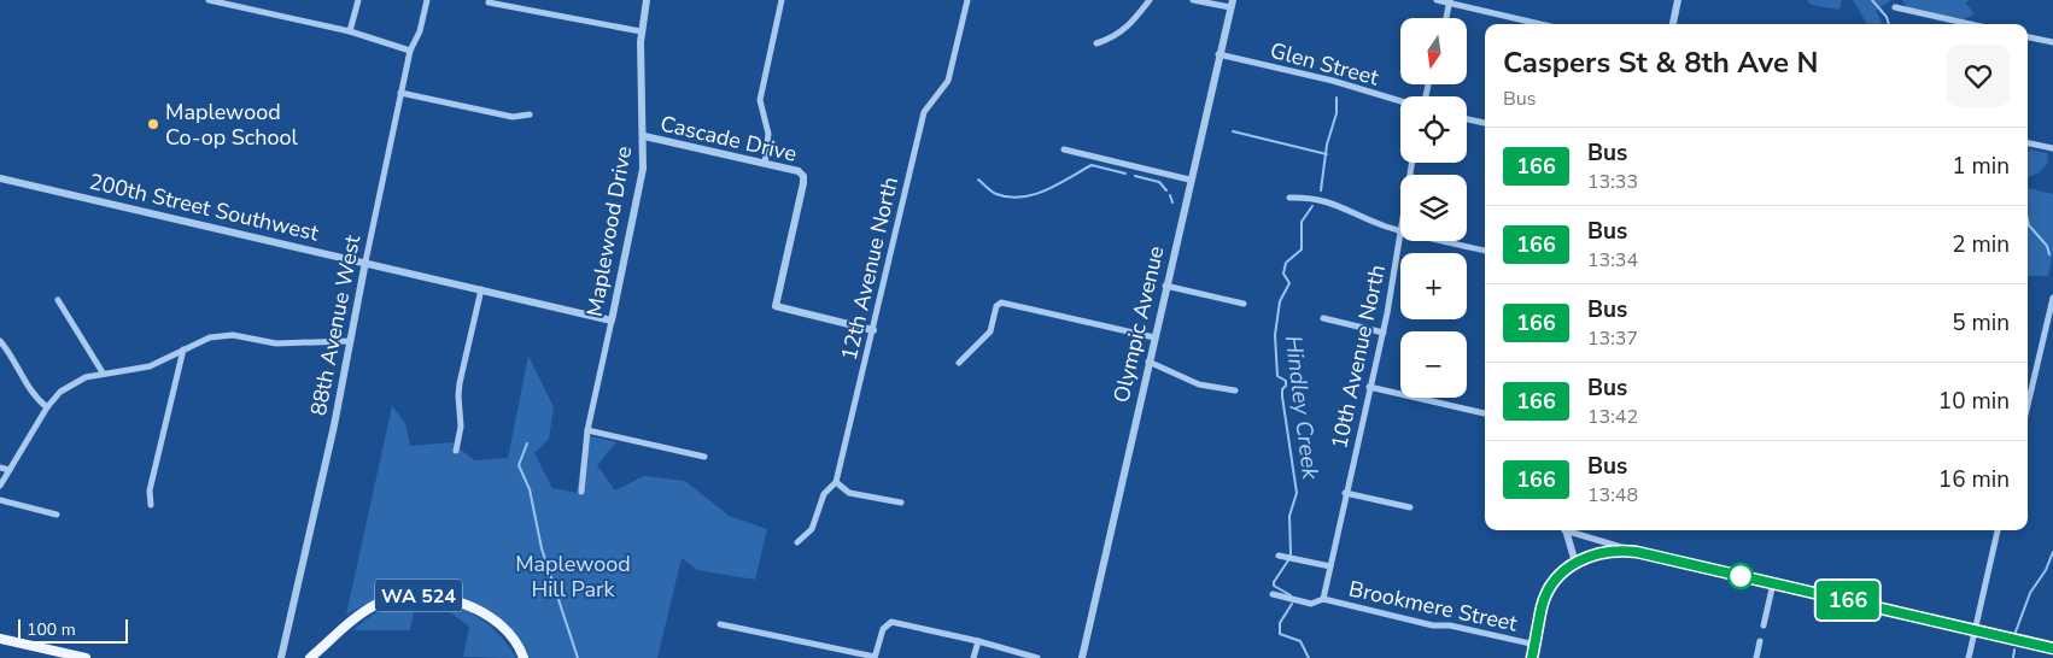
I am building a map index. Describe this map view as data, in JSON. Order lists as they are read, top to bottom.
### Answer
{
  "streets": {
    "main road": ["WA 524"],
    "street": [
      "Glen Street",
      "Cascade Drive",
      "200th Street Southwest",
      "Maplewood Drive",
      "12th Avenue North",
      "Olympic Avenue",
      "88th Avenue West",
      "10th Avenue North",
      "Brookmere Street"
    ]
  },
  "crossings": [
    ["Glen Street", "Olympic Avenue"],
    ["Cascade Drive", "Maplewood Drive"],
    ["Cascade Drive", "12th Avenue North"],
    ["200th Street Southwest", "Maplewood Drive"],
    ["200th Street Southwest", "88th Avenue West"],
    ["10th Avenue North", "Brookmere Street"]
  ],
  "water": ["Hindley Creek"],
  "parks": ["Maplewood Hill Park"],
  "places": ["Maplewood Co-op School"],
  "lines": ["bus line 166"],
  "scale_bar": "100 m",
  "north": "bottom",
  "page": {
    "on_map": "166",
    "map_buttons": ["+", "−"],
    "heading": ["Caspers St & 8th Ave N", "Bus"],
    "list": [
      {
        "mark": "166",
        "name": "Bus",
        "note": "13:33",
        "value": "1 min"
      },
      {
        "mark": "166",
        "name": "Bus",
        "note": "13:34",
        "value": "2 min"
      },
      {
        "mark": "166",
        "name": "Bus",
        "note": "13:37",
        "value": "5 min"
      },
      {
        "mark": "166",
        "name": "Bus",
        "note": "13:42",
        "value": "10 min"
      },
      {
        "mark": "166",
        "name": "Bus",
        "note": "13:48",
        "value": "16 min"
      }
    ],
    "scale": "100 m"
  }
}
